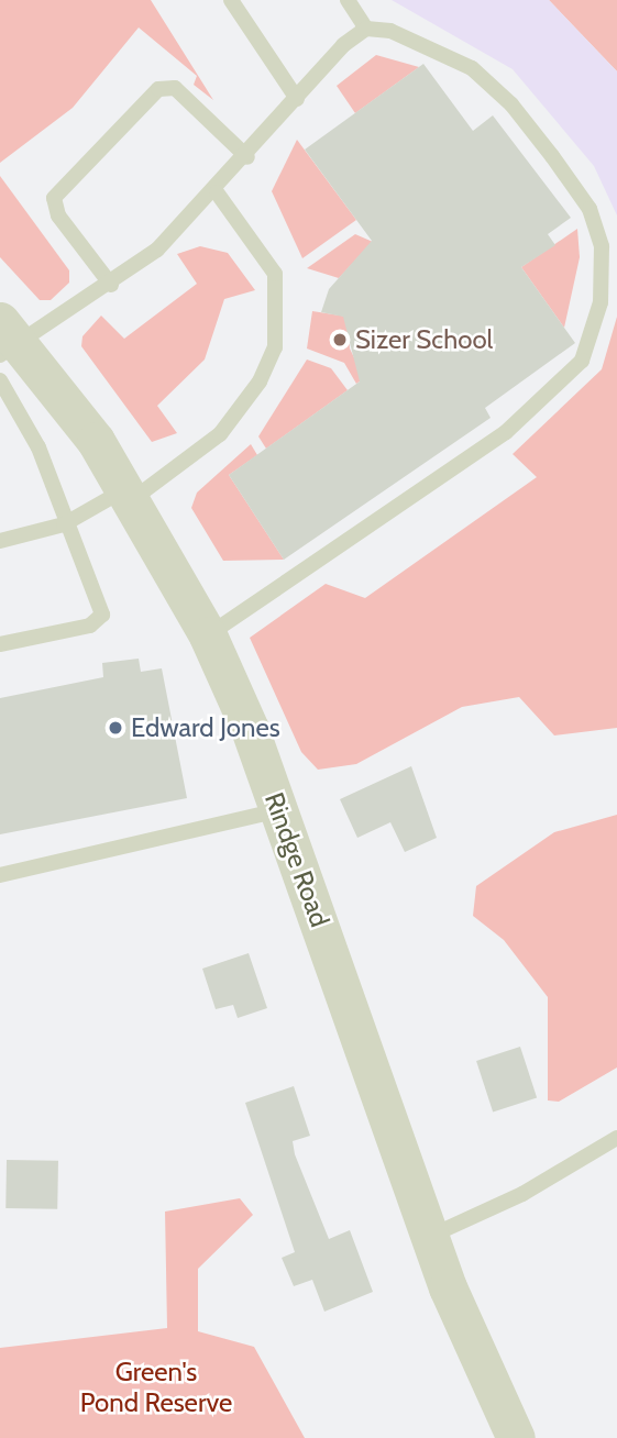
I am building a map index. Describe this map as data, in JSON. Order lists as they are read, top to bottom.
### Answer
{
  "streets": {
    "street": ["Rindge Road"]
  },
  "parks": ["Green's Pond Reserve"],
  "places": ["Sizer School", "Edward Jones"]
}
